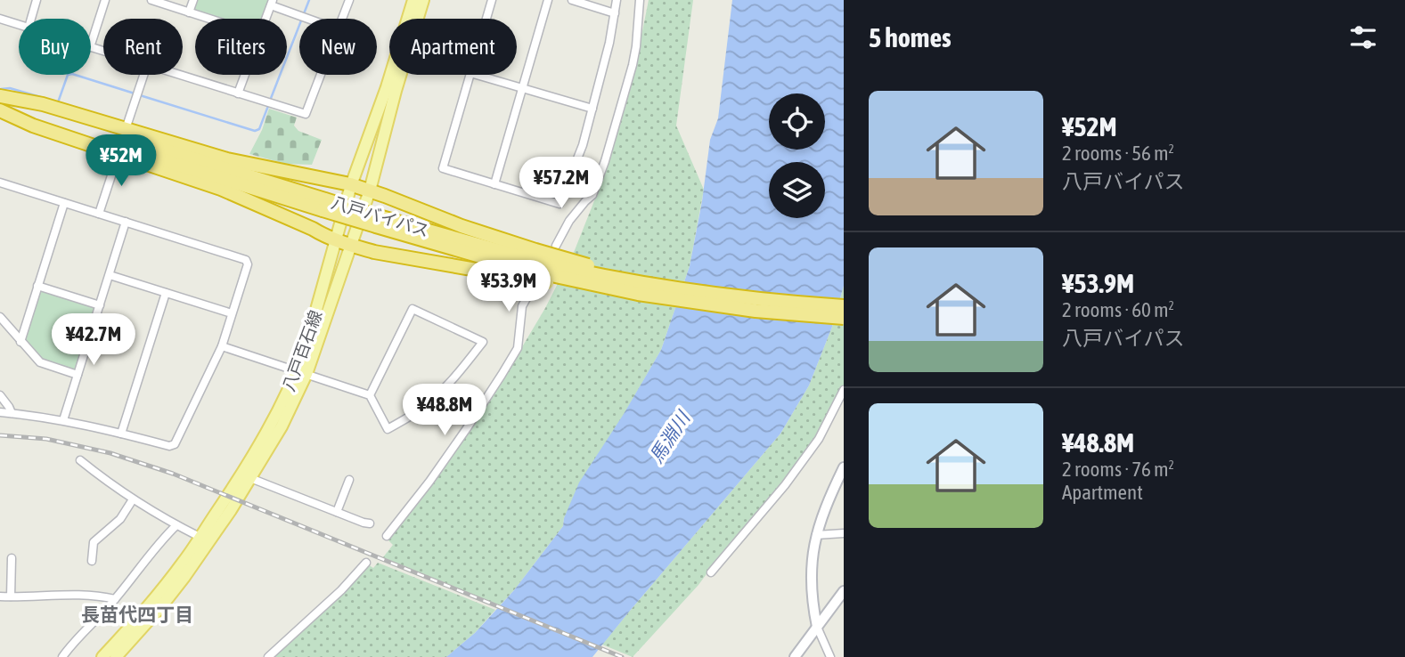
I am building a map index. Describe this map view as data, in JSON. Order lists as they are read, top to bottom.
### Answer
{
  "streets": {
    "highway": ["八戸バイパス"],
    "main road": ["八戸百石線"]
  },
  "districts": ["長苗代四丁目"],
  "water": ["馬淵川"],
  "page": {
    "heading": "5 homes",
    "chip": [
      "Buy",
      "Rent",
      "Filters",
      "New",
      "Apartment"
    ],
    "list": [
      {
        "name": "¥52M",
        "note": "2 rooms · 56 m² · 八戸バイパス"
      },
      {
        "name": "¥53.9M",
        "note": "2 rooms · 60 m² · 八戸バイパス"
      },
      {
        "name": "¥48.8M",
        "note": "2 rooms · 76 m² · Apartment"
      }
    ],
    "price": [
      "¥52M",
      "¥57.2M",
      "¥53.9M",
      "¥42.7M",
      "¥48.8M"
    ]
  }
}
